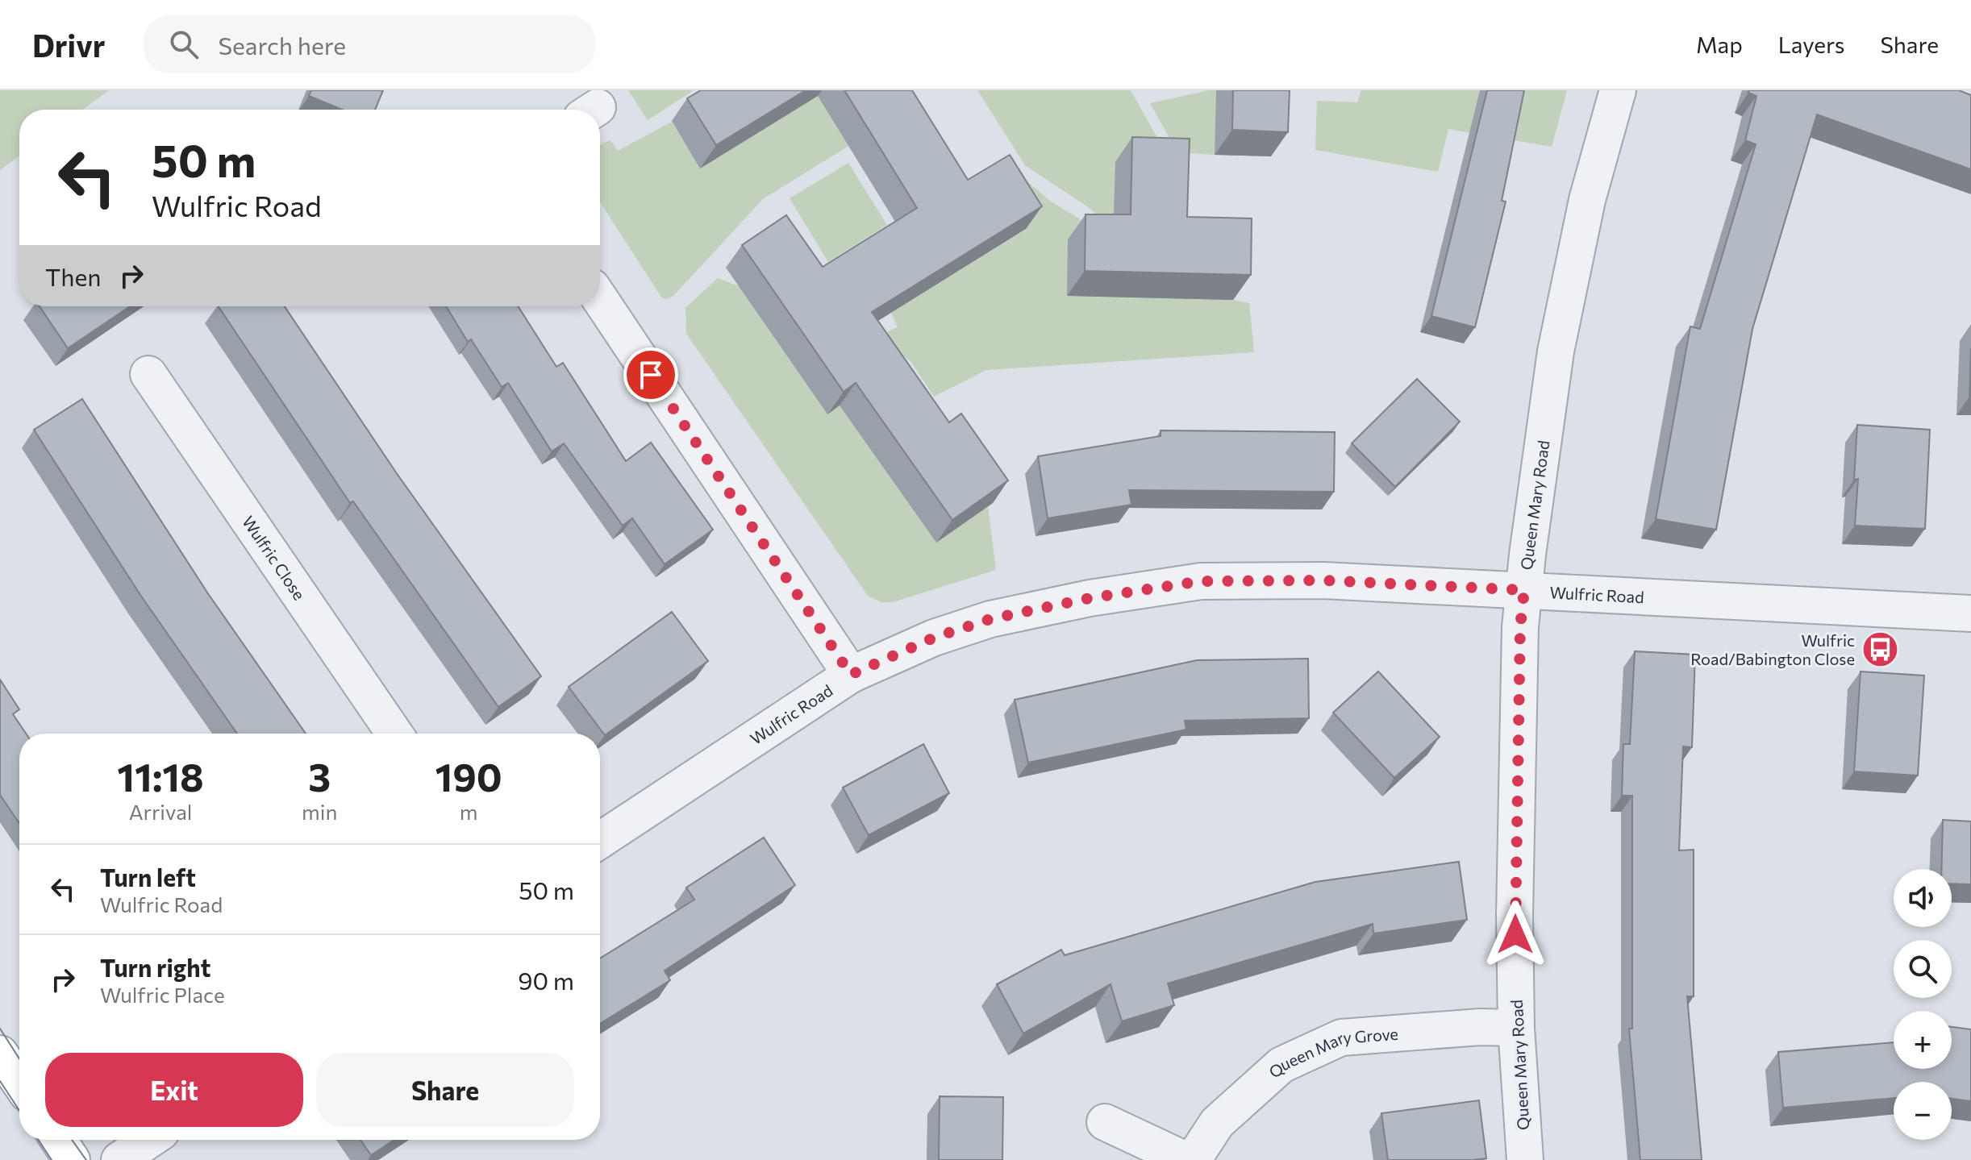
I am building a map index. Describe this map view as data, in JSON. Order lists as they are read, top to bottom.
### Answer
{
  "streets": {
    "street": [
      "Queen Mary Road",
      "Wulfric Close",
      "Wulfric Road",
      "Queen Mary Grove"
    ]
  },
  "crossings": [
    ["Queen Mary Road", "Wulfric Road"],
    ["Queen Mary Road", "Queen Mary Grove"]
  ],
  "places": {
    "bus stop": ["Wulfric Road/Babington Close"]
  },
  "page": {
    "header": "Drivr",
    "search": "Search here",
    "nav": ["Map", "Layers", "Share"],
    "turn": ["50 m", "Wulfric Road"],
    "then": "Then",
    "eta": [
      "11:18",
      "Arrival",
      "3",
      "min",
      "190",
      "m"
    ],
    "list": [
      {
        "name": "Turn left",
        "note": "Wulfric Road",
        "value": "50 m"
      },
      {
        "name": "Turn right",
        "note": "Wulfric Place",
        "value": "90 m"
      }
    ],
    "map_buttons": ["+", "−"],
    "buttons": ["Exit", "Share"]
  }
}
